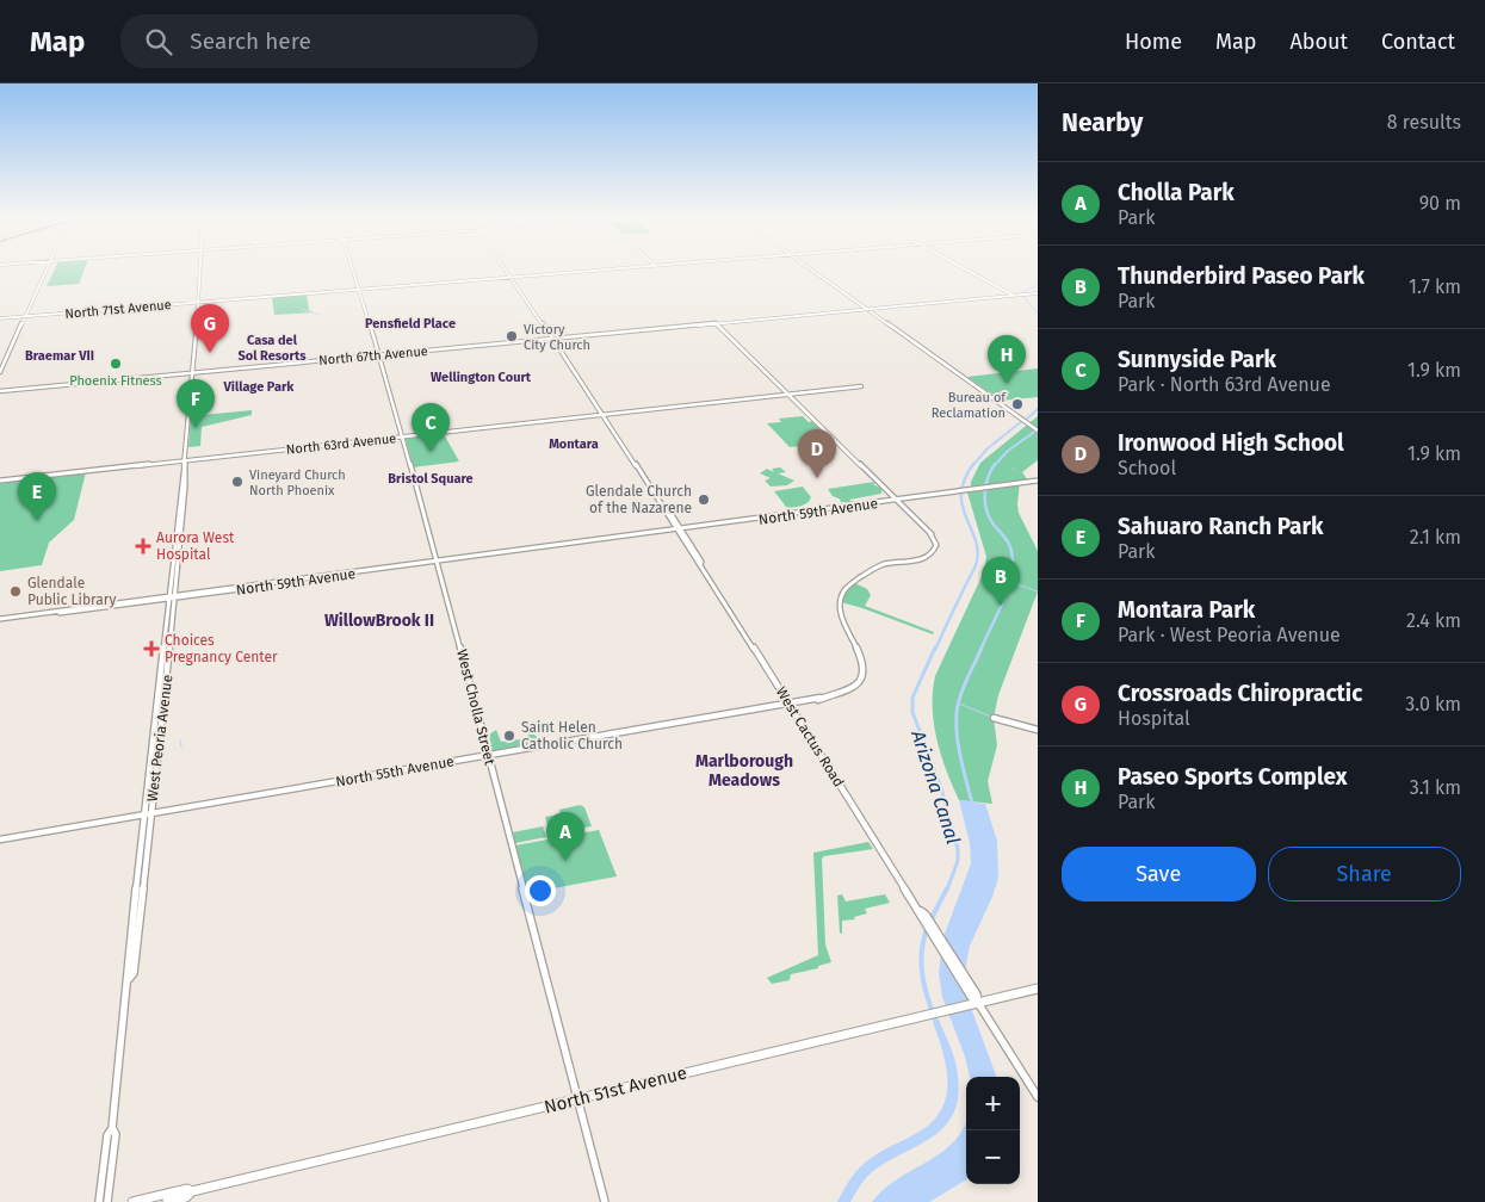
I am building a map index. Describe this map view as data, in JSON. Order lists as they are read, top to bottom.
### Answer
{
  "streets": {
    "main road": [
      "North 71st Avenue",
      "North 67th Avenue",
      "North 63rd Avenue",
      "North 59th Avenue",
      "West Cholla Street",
      "West Cactus Road",
      "West Peoria Avenue",
      "North 55th Avenue",
      "North 51st Avenue"
    ]
  },
  "crossings": [
    ["North 71st Avenue", "West Cholla Street"],
    ["North 71st Avenue", "West Cactus Road"],
    ["North 71st Avenue", "West Peoria Avenue"],
    ["North 67th Avenue", "West Cholla Street"],
    ["North 67th Avenue", "West Cactus Road"],
    ["North 67th Avenue", "West Peoria Avenue"],
    ["North 63rd Avenue", "West Cholla Street"],
    ["North 63rd Avenue", "West Cactus Road"],
    ["North 63rd Avenue", "West Peoria Avenue"],
    ["North 59th Avenue", "West Cholla Street"],
    ["North 59th Avenue", "West Cactus Road"],
    ["North 59th Avenue", "West Peoria Avenue"],
    ["West Cholla Street", "North 55th Avenue"],
    ["West Cholla Street", "North 51st Avenue"],
    ["West Cactus Road", "North 55th Avenue"],
    ["West Cactus Road", "North 51st Avenue"],
    ["West Peoria Avenue", "North 55th Avenue"]
  ],
  "districts": [
    "Pensfield Place",
    "Casa del Sol Resorts",
    "Braemar VII",
    "Wellington Court",
    "Village Park",
    "Montara",
    "Bristol Square",
    "WillowBrook II",
    "Marlborough Meadows"
  ],
  "water": ["Arizona Canal"],
  "places": {
    "other": [
      "Victory City Church",
      "Phoenix Fitness",
      "Bureau of Reclamation",
      "Vineyard Church North Phoenix",
      "Glendale Church of the Nazarene",
      "Glendale Public Library",
      "Saint Helen Catholic Church"
    ],
    "health": ["Aurora West Hospital", "Choices Pregnancy Center"]
  },
  "page": {
    "header": "Map",
    "search": "Search here",
    "nav": [
      "Home",
      "Map",
      "About",
      "Contact"
    ],
    "heading": ["Nearby", "8 results"],
    "list": [
      {
        "mark": "A",
        "name": "Cholla Park",
        "note": "Park",
        "value": "90 m"
      },
      {
        "mark": "B",
        "name": "Thunderbird Paseo Park",
        "note": "Park",
        "value": "1.7 km"
      },
      {
        "mark": "C",
        "name": "Sunnyside Park",
        "note": "Park · North 63rd Avenue",
        "value": "1.9 km"
      },
      {
        "mark": "D",
        "name": "Ironwood High School",
        "note": "School",
        "value": "1.9 km"
      },
      {
        "mark": "E",
        "name": "Sahuaro Ranch Park",
        "note": "Park",
        "value": "2.1 km"
      },
      {
        "mark": "F",
        "name": "Montara Park",
        "note": "Park · West Peoria Avenue",
        "value": "2.4 km"
      },
      {
        "mark": "G",
        "name": "Crossroads Chiropractic",
        "note": "Hospital",
        "value": "3.0 km"
      },
      {
        "mark": "H",
        "name": "Paseo Sports Complex",
        "note": "Park",
        "value": "3.1 km"
      }
    ],
    "pins": [
      "G",
      "H",
      "F",
      "C",
      "D",
      "E",
      "B",
      "A"
    ],
    "buttons": ["Save", "Share"],
    "map_buttons": ["+", "−"]
  }
}
